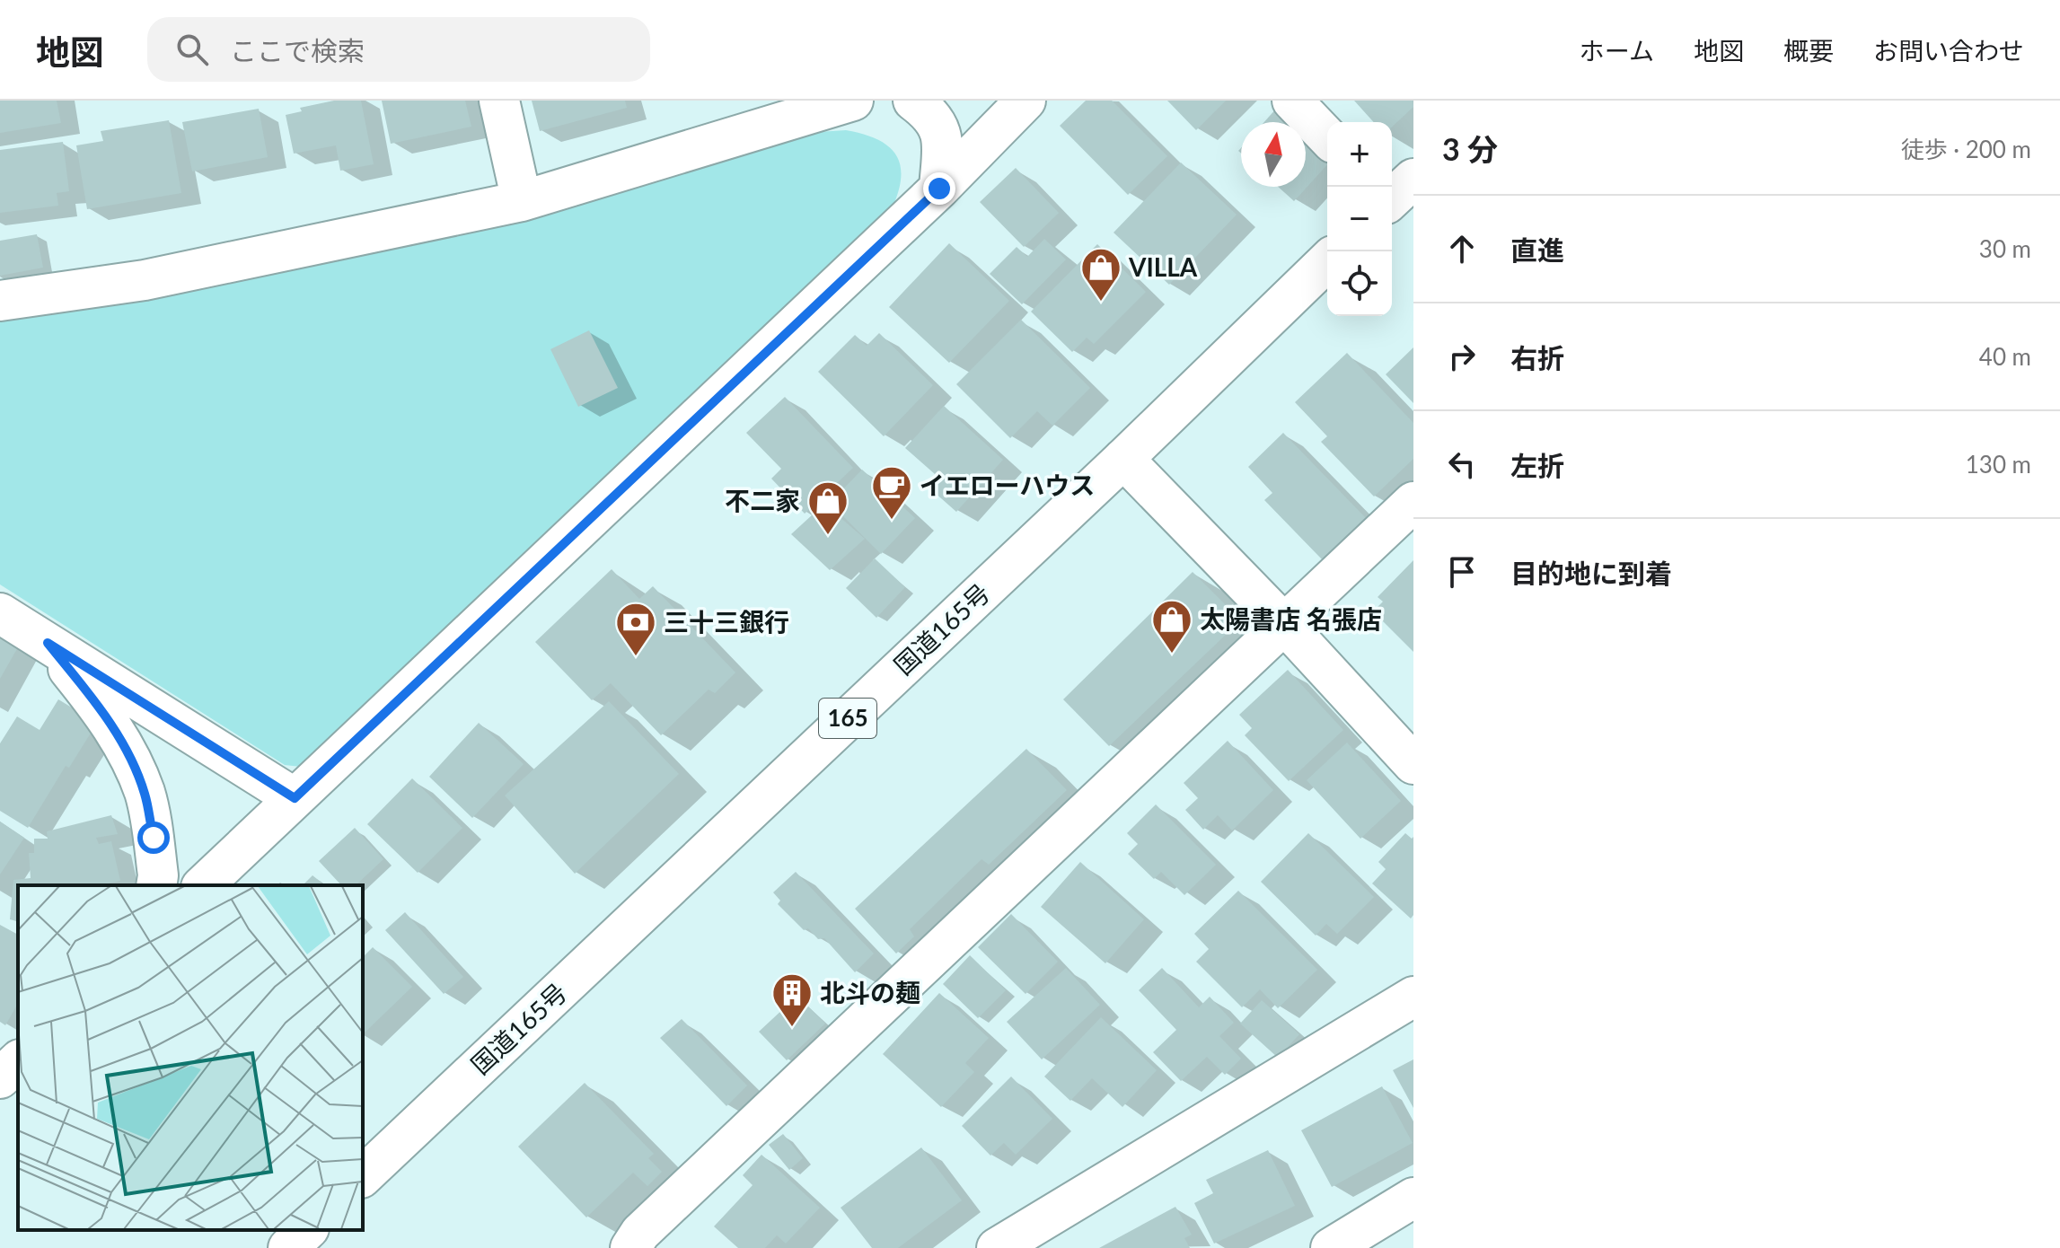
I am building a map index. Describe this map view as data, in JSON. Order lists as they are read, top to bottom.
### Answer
{
  "streets": {
    "main road": ["国道165号", "165"]
  },
  "places": {
    "shop": ["VILLA", "不二家", "太陽書店 名張店"],
    "cafe": ["イエローハウス"],
    "bank": ["三十三銀行"],
    "building": ["北斗の麺"]
  },
  "north": "top",
  "page": {
    "header": "地図",
    "search": "ここで検索",
    "nav": [
      "ホーム",
      "地図",
      "概要",
      "お問い合わせ"
    ],
    "heading": ["3 分", "徒歩 · 200 m"],
    "map_buttons": ["+", "−"],
    "list": [
      ["直進", "30 m"],
      ["右折", "40 m"],
      ["左折", "130 m"],
      "目的地に到着"
    ]
  }
}
